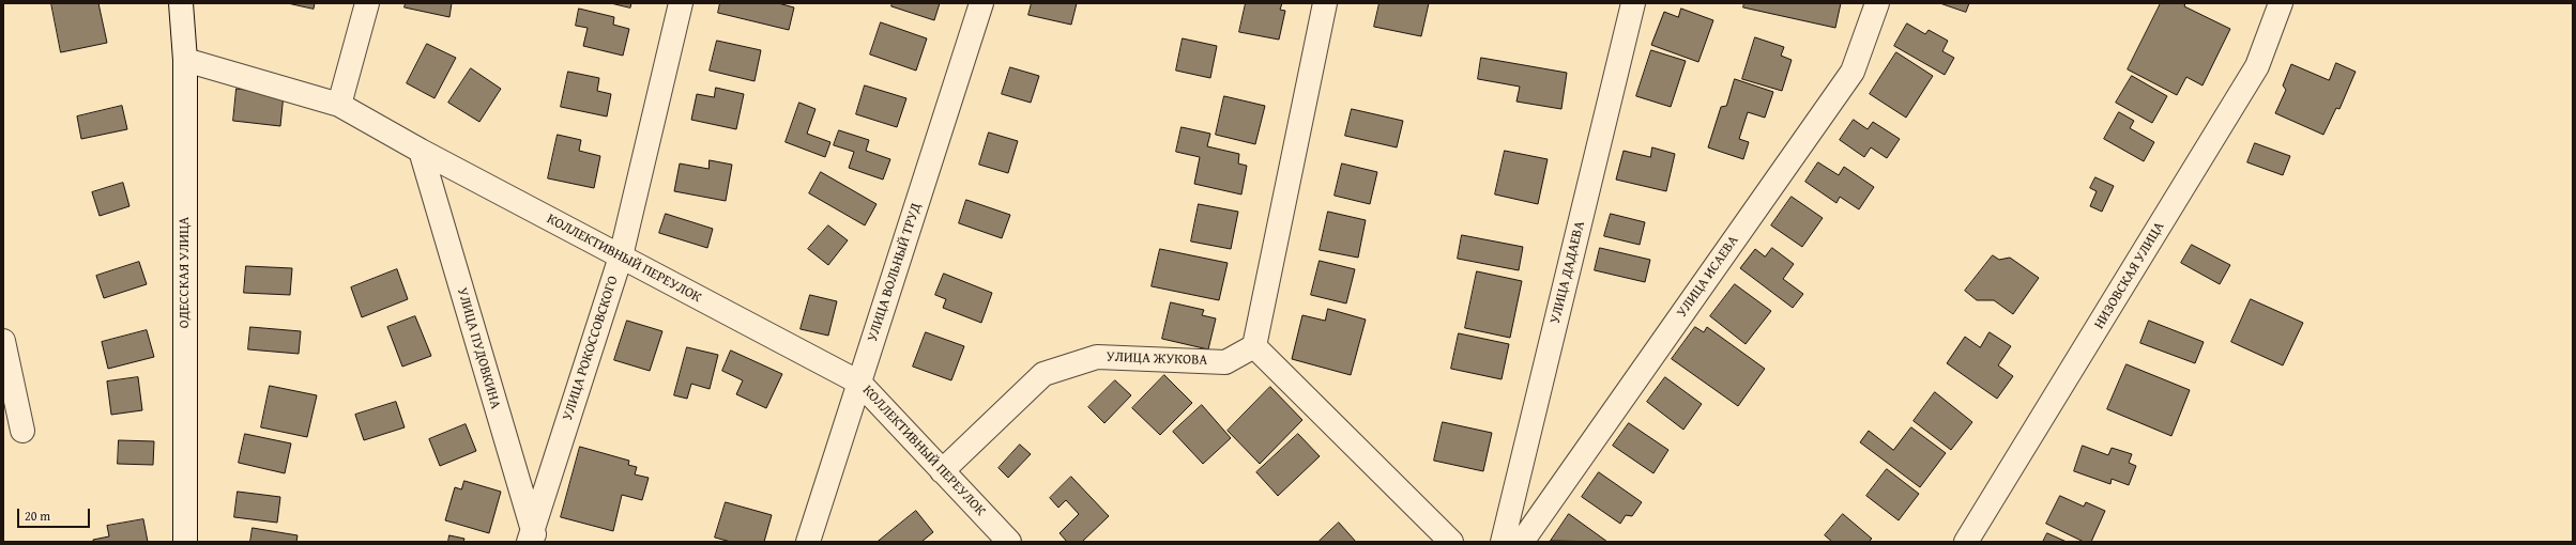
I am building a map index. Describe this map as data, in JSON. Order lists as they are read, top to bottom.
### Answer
{
  "streets": {
    "street": [
      "КОЛЛЕКТИВНЫЙ ПЕРЕУЛОК",
      "ОДЕССКАЯ УЛИЦА",
      "УЛИЦА ВОЛЬНЫЙ ТРУД",
      "УЛИЦА ДАДАЕВА",
      "НИЗОВСКАЯ УЛИЦА",
      "УЛИЦА ИСАЕВА",
      "УЛИЦА ПУДОВКИНА",
      "УЛИЦА РОКОССОВСКОГО",
      "УЛИЦА ЖУКОВА"
    ]
  },
  "crossings": [
    ["КОЛЛЕКТИВНЫЙ ПЕРЕУЛОК", "ОДЕССКАЯ УЛИЦА"],
    ["КОЛЛЕКТИВНЫЙ ПЕРЕУЛОК", "УЛИЦА ВОЛЬНЫЙ ТРУД"],
    ["КОЛЛЕКТИВНЫЙ ПЕРЕУЛОК", "УЛИЦА ПУДОВКИНА"],
    ["КОЛЛЕКТИВНЫЙ ПЕРЕУЛОК", "УЛИЦА РОКОССОВСКОГО"],
    ["КОЛЛЕКТИВНЫЙ ПЕРЕУЛОК", "УЛИЦА ЖУКОВА"],
    ["УЛИЦА ПУДОВКИНА", "УЛИЦА РОКОССОВСКОГО"]
  ],
  "scale_bar": "20 m"
}
